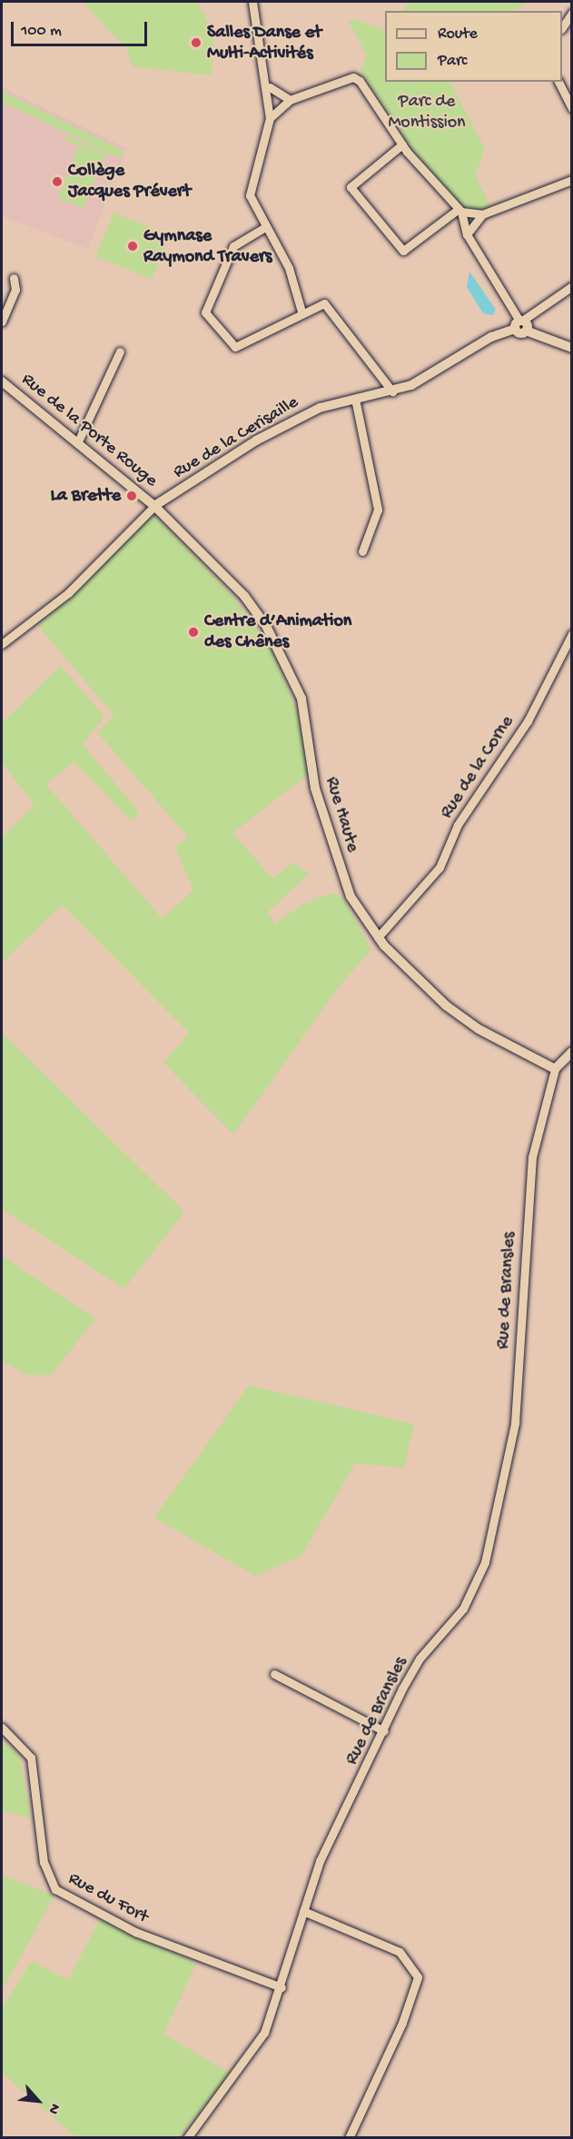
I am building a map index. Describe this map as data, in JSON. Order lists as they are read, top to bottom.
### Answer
{
  "streets": {
    "street": [
      "Rue de la Porte Rouge",
      "Rue de la Cerisaille",
      "Rue de la Corne",
      "Rue Haute",
      "Rue de Bransles",
      "Rue du Fort"
    ]
  },
  "crossings": [
    ["Rue de la Porte Rouge", "Rue de la Cerisaille"],
    ["Rue de la Porte Rouge", "Rue Haute"],
    ["Rue de la Cerisaille", "Rue Haute"],
    ["Rue de la Corne", "Rue Haute"],
    ["Rue Haute", "Rue de Bransles"],
    ["Rue de Bransles", "Rue du Fort"]
  ],
  "parks": ["Parc de Montission"],
  "places": [
    "Salles Danse et Multi-Activités",
    "Collège Jacques Prévert",
    "Gymnase Raymond Travers",
    "La Brette",
    "Centre d’Animation des Chênes"
  ],
  "legend": ["Route", "Parc"],
  "scale_bar": "100 m",
  "north": "bottom right"
}
